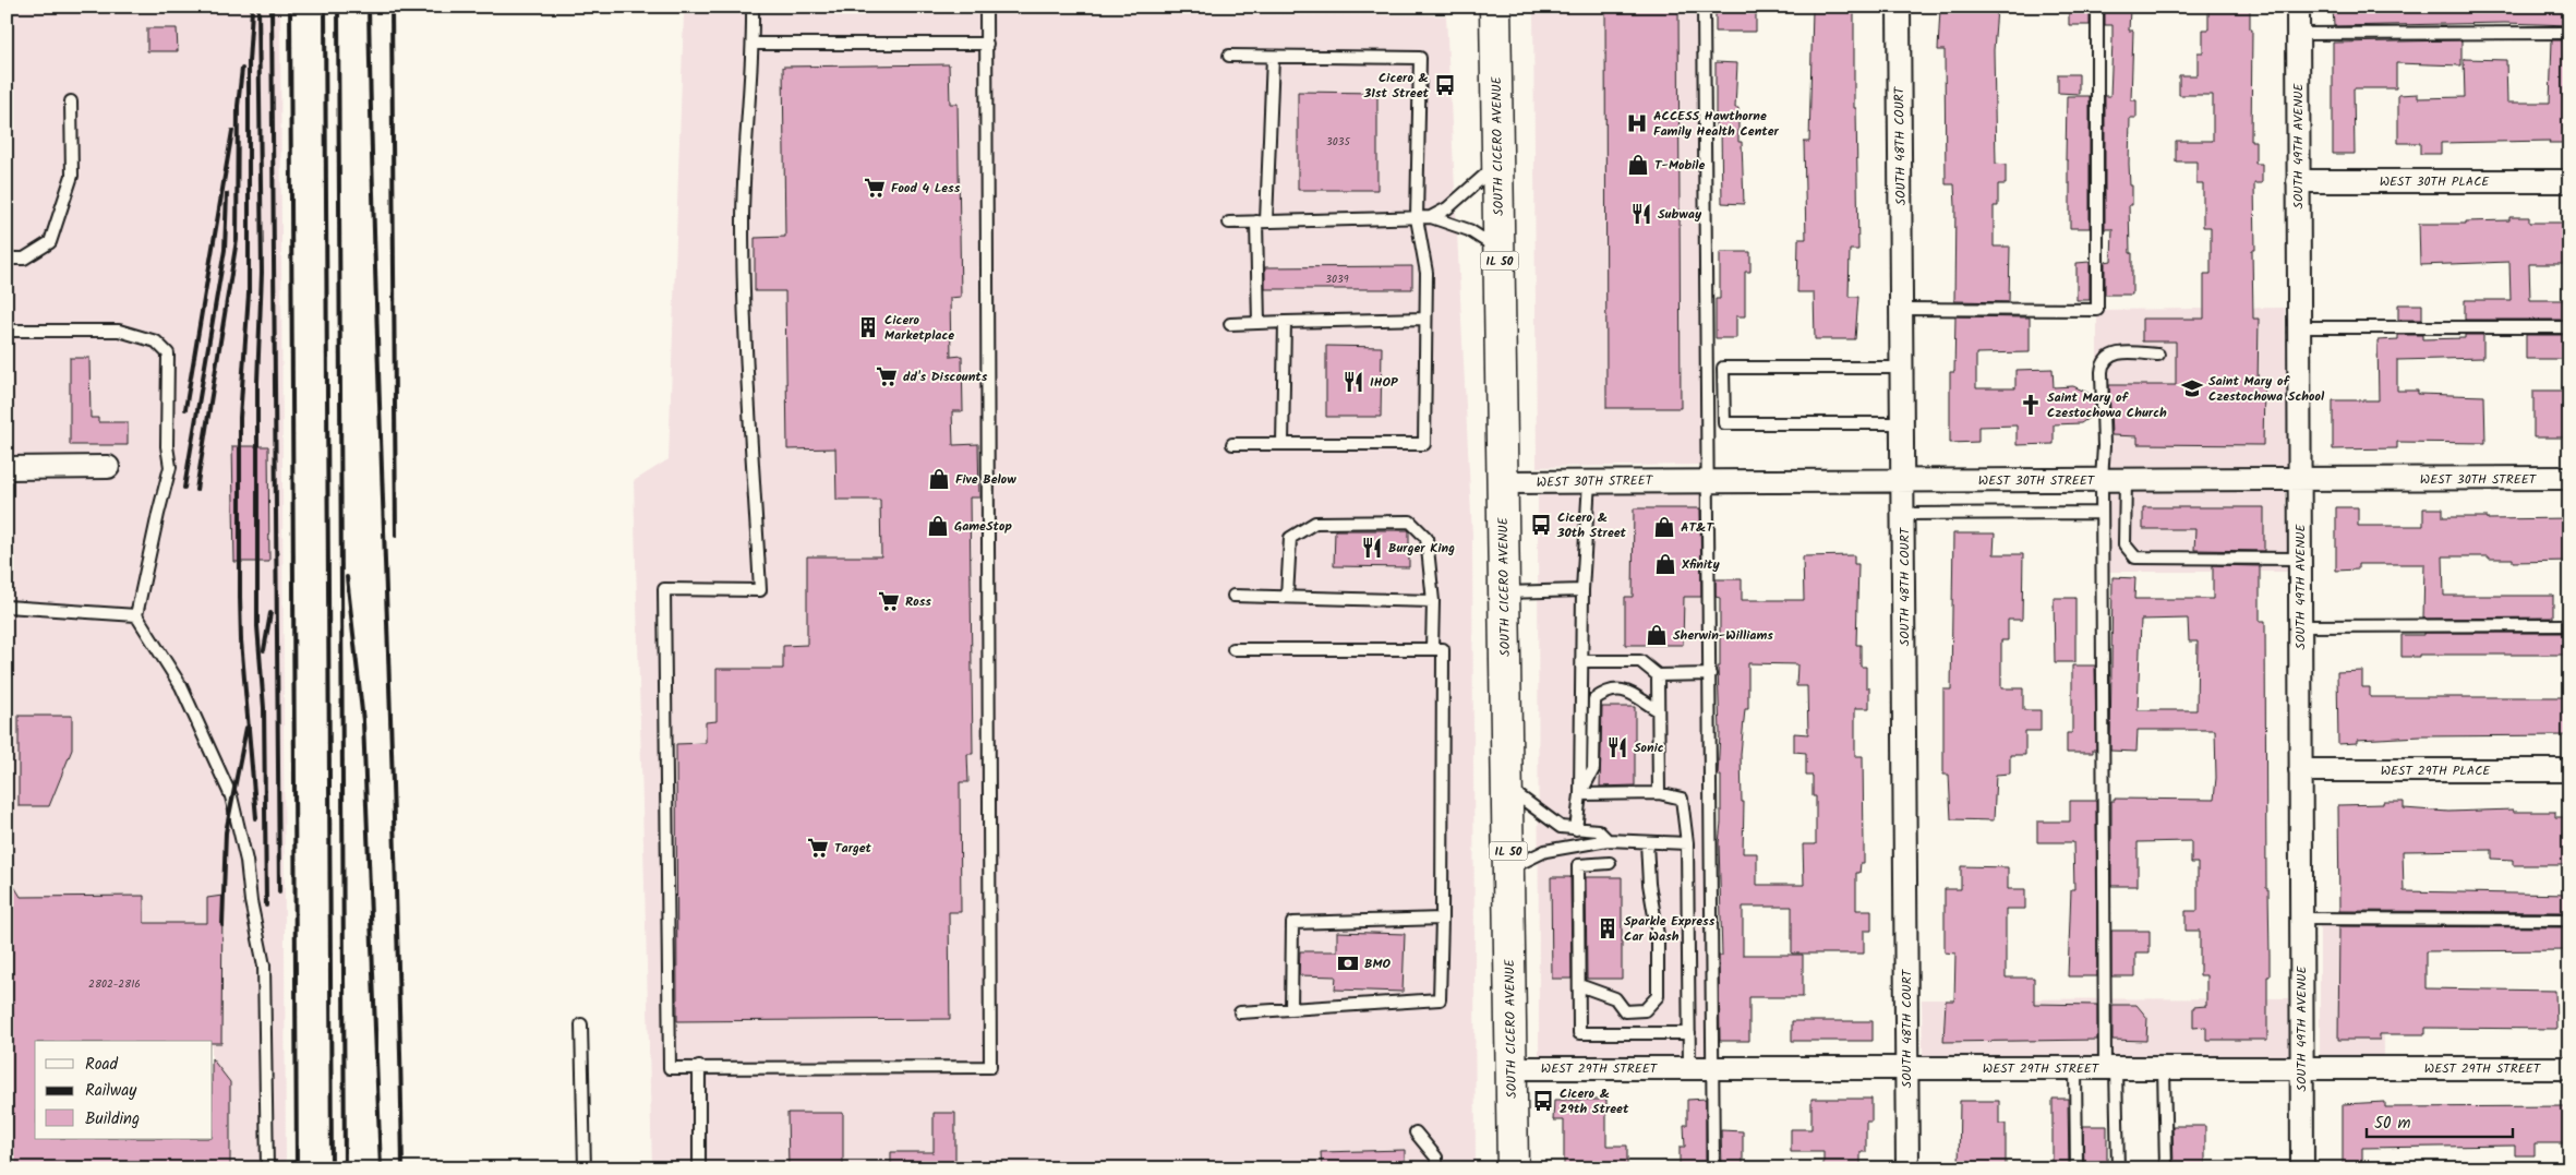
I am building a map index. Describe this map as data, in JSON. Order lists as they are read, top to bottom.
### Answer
{
  "streets": {
    "main road": ["SOUTH CICERO AVENUE", "IL 50"],
    "street": [
      "SOUTH 48TH COURT",
      "SOUTH 49TH AVENUE",
      "WEST 30TH PLACE",
      "WEST 30TH STREET",
      "WEST 29TH PLACE",
      "WEST 29TH STREET"
    ]
  },
  "crossings": [
    ["SOUTH CICERO AVENUE", "WEST 30TH STREET"],
    ["SOUTH CICERO AVENUE", "WEST 29TH STREET"],
    ["SOUTH 48TH COURT", "WEST 30TH STREET"],
    ["SOUTH 48TH COURT", "WEST 29TH STREET"],
    ["SOUTH 49TH AVENUE", "WEST 30TH PLACE"],
    ["SOUTH 49TH AVENUE", "WEST 30TH STREET"],
    ["SOUTH 49TH AVENUE", "WEST 29TH PLACE"],
    ["SOUTH 49TH AVENUE", "WEST 29TH STREET"]
  ],
  "places": {
    "bus stop": ["Cicero & 31st Street", "Cicero & 30th Street", "Cicero & 29th Street"],
    "hospital": ["ACCESS Hawthorne Family Health Center"],
    "shop": [
      "T-Mobile",
      "Five Below",
      "GameStop",
      "AT&T",
      "Xfinity",
      "Sherwin-Williams"
    ],
    "supermarket": [
      "Food 4 Less",
      "dd's Discounts",
      "Ross",
      "Target"
    ],
    "restaurant": [
      "Subway",
      "IHOP",
      "Burger King",
      "Sonic"
    ],
    "building": ["Cicero Marketplace", "Sparkle Express Car Wash"],
    "school or university": ["Saint Mary of Czestochowa School"],
    "church": ["Saint Mary of Czestochowa Church"],
    "bank": ["BMO"]
  },
  "house_numbers": ["3035", "3039", "2802-2816"],
  "legend": ["Road", "Railway", "Building"],
  "scale_bar": "50 m"
}
